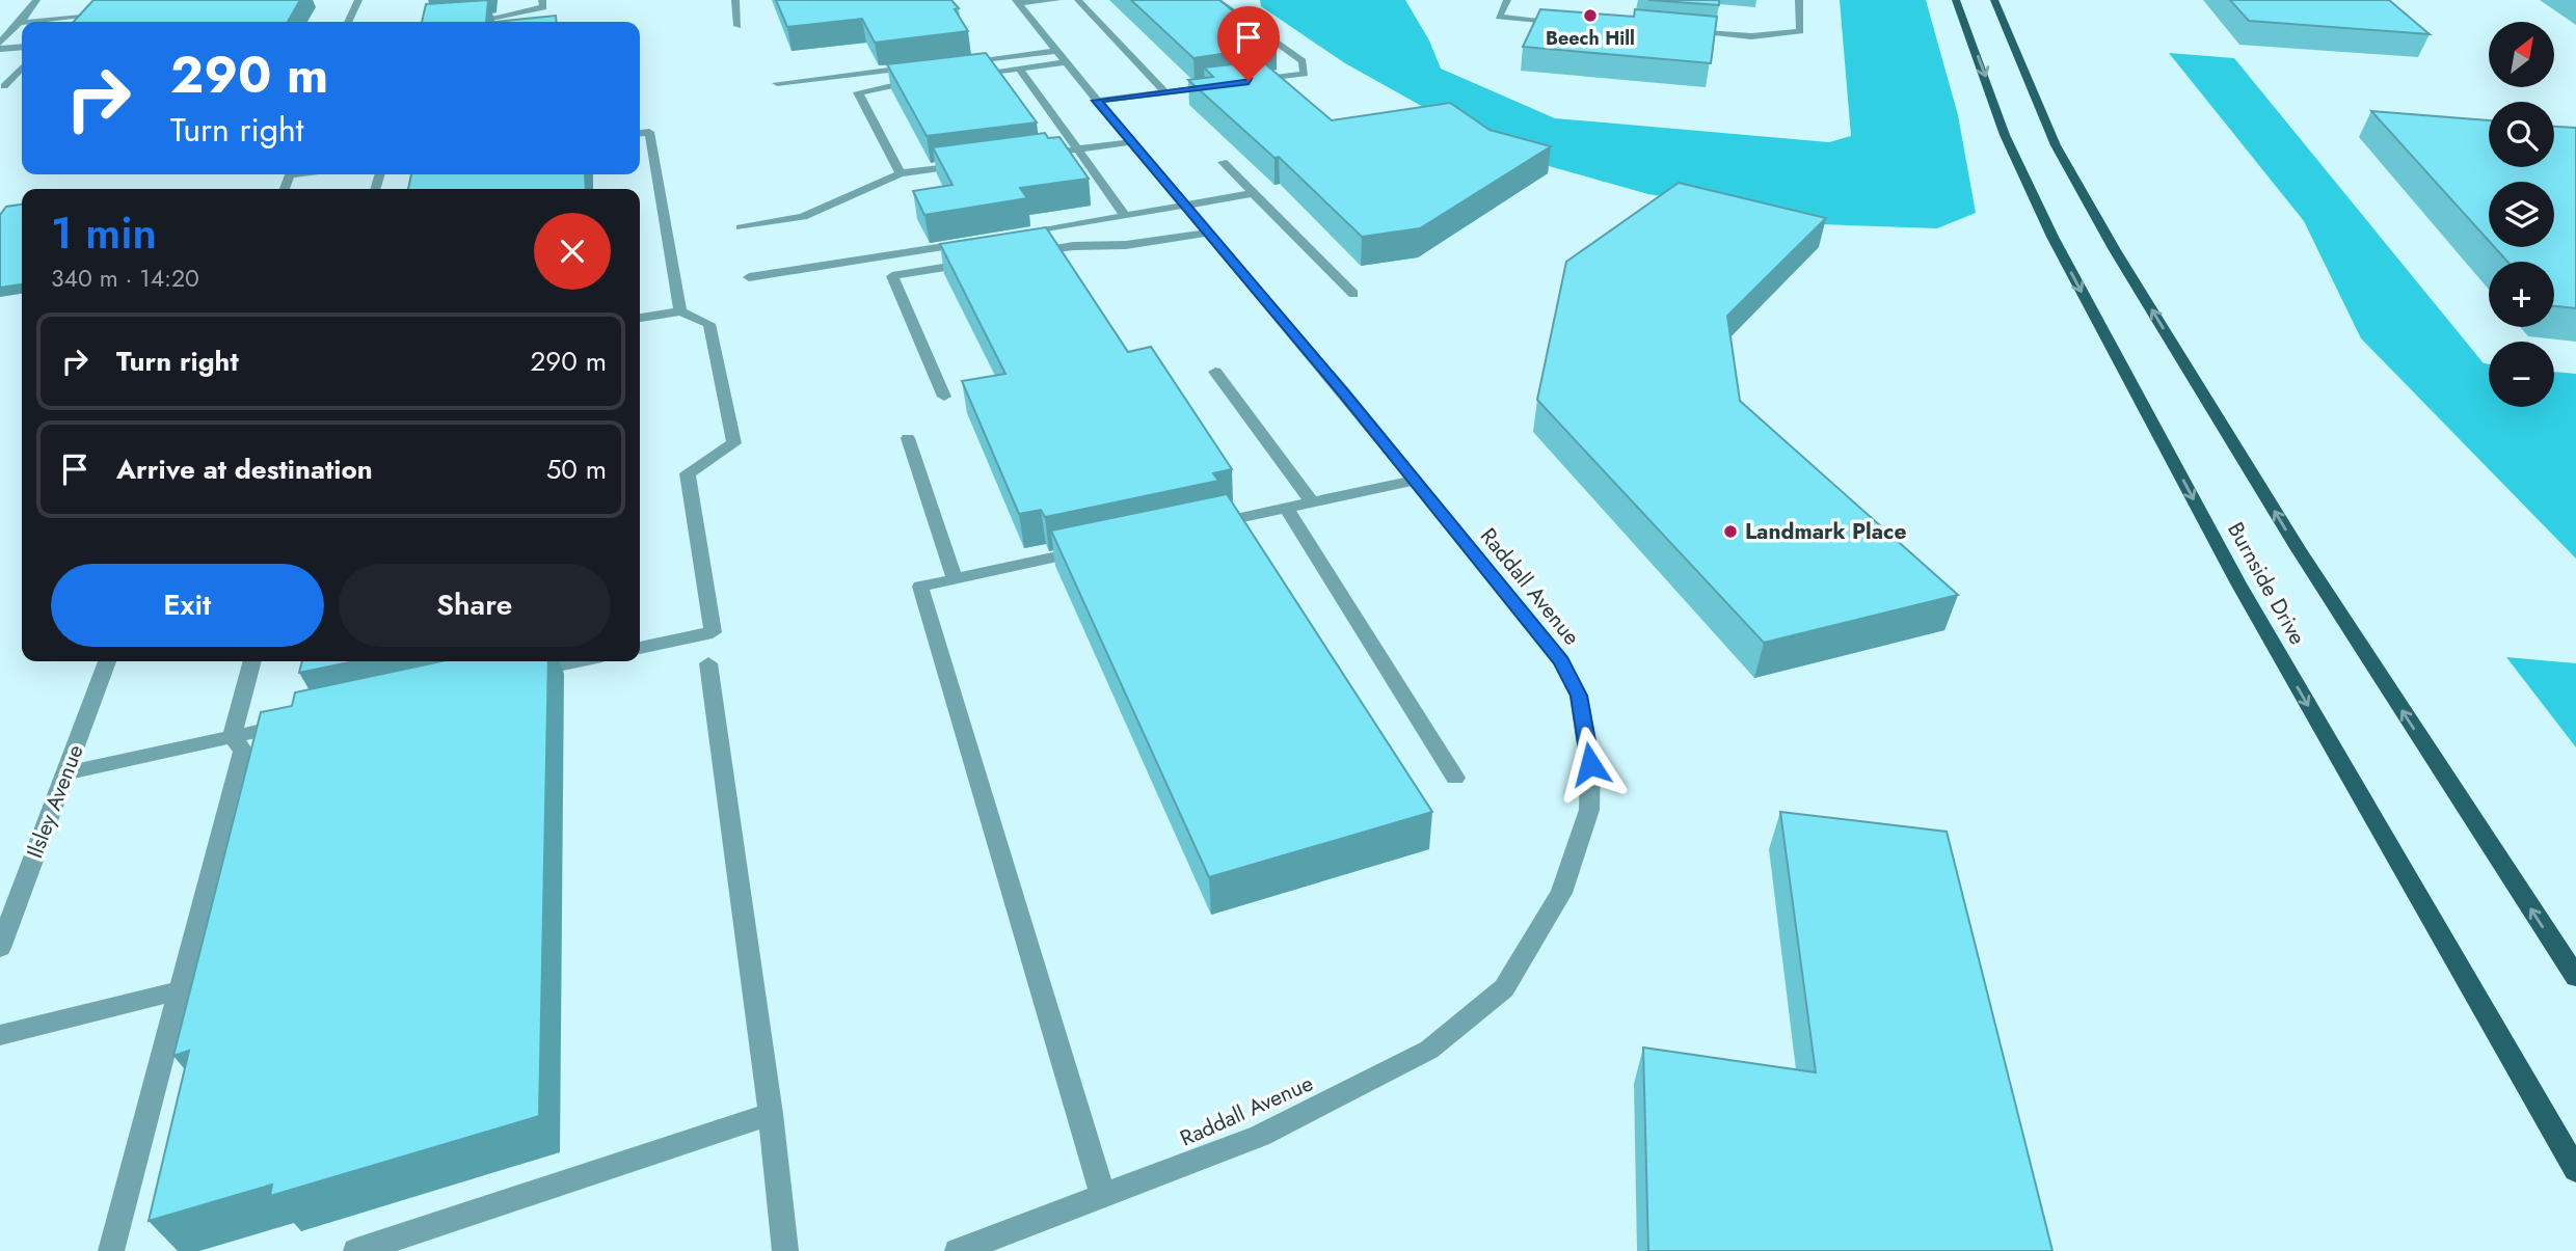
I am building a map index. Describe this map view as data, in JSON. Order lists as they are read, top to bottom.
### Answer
{
  "streets": {
    "main road": ["Burnside Drive"],
    "street": ["Raddall Avenue", "Ilsley Avenue"]
  },
  "places": ["Beech Hill", "Landmark Place"],
  "north": "top right",
  "page": {
    "map_buttons": ["+", "−"],
    "turn": ["290 m", "Turn right"],
    "heading": ["1 min", "340 m · 14:20"],
    "list": [
      {
        "name": "Turn right",
        "value": "290 m"
      },
      {
        "name": "Arrive at destination",
        "value": "50 m"
      }
    ],
    "buttons": ["Exit", "Share"]
  }
}
